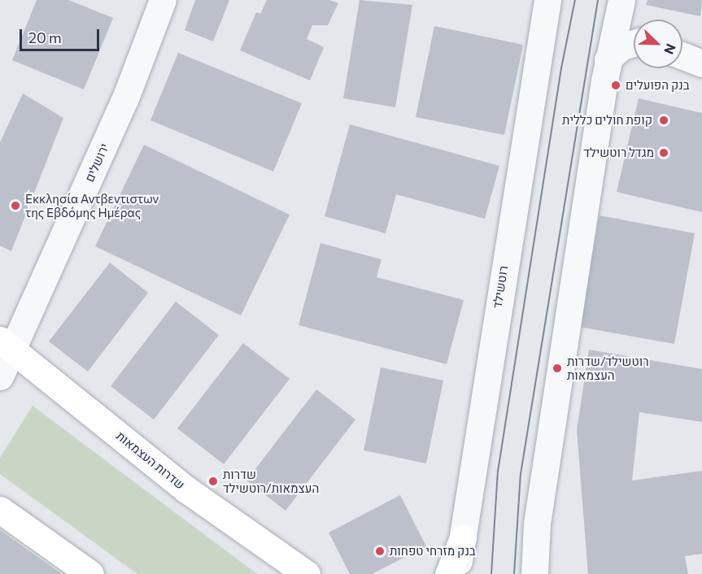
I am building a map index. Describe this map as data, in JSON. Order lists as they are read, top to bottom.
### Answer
{
  "streets": {
    "main road": ["שדרות העצמאות"],
    "street": ["ירושלים", "רוטשילד"]
  },
  "crossings": [
    ["ירושלים", "שדרות העצמאות"]
  ],
  "places": [
    "בנק הפועלים",
    "קופת חולים כללית",
    "מגדל רוטשילד",
    "Εκκλησία Αντβεντιστων της Εβδόμης Ημέρας",
    "רוטשילד/שדרות העצמאות",
    "שדרות העצמאות/רוטשילד",
    "בנק מזרחי טפחות"
  ],
  "scale_bar": "20 m",
  "north": "bottom right"
}
